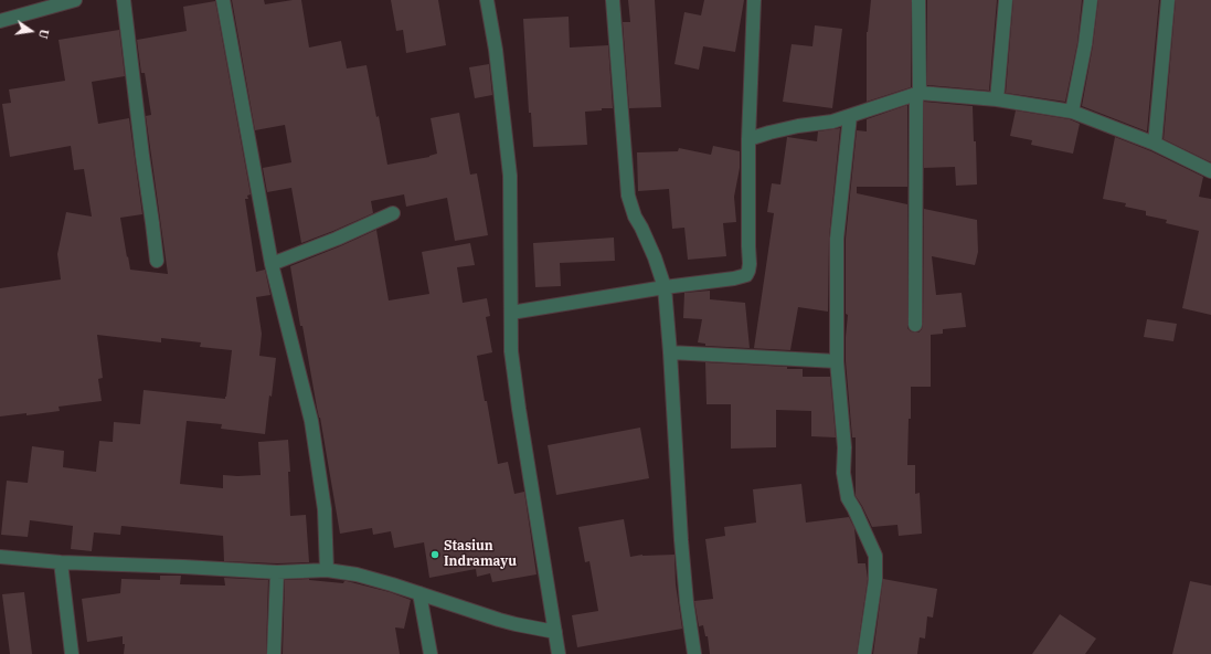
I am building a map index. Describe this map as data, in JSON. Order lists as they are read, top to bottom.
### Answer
{
  "places": ["Stasiun Indramayu"],
  "north": "right"
}
